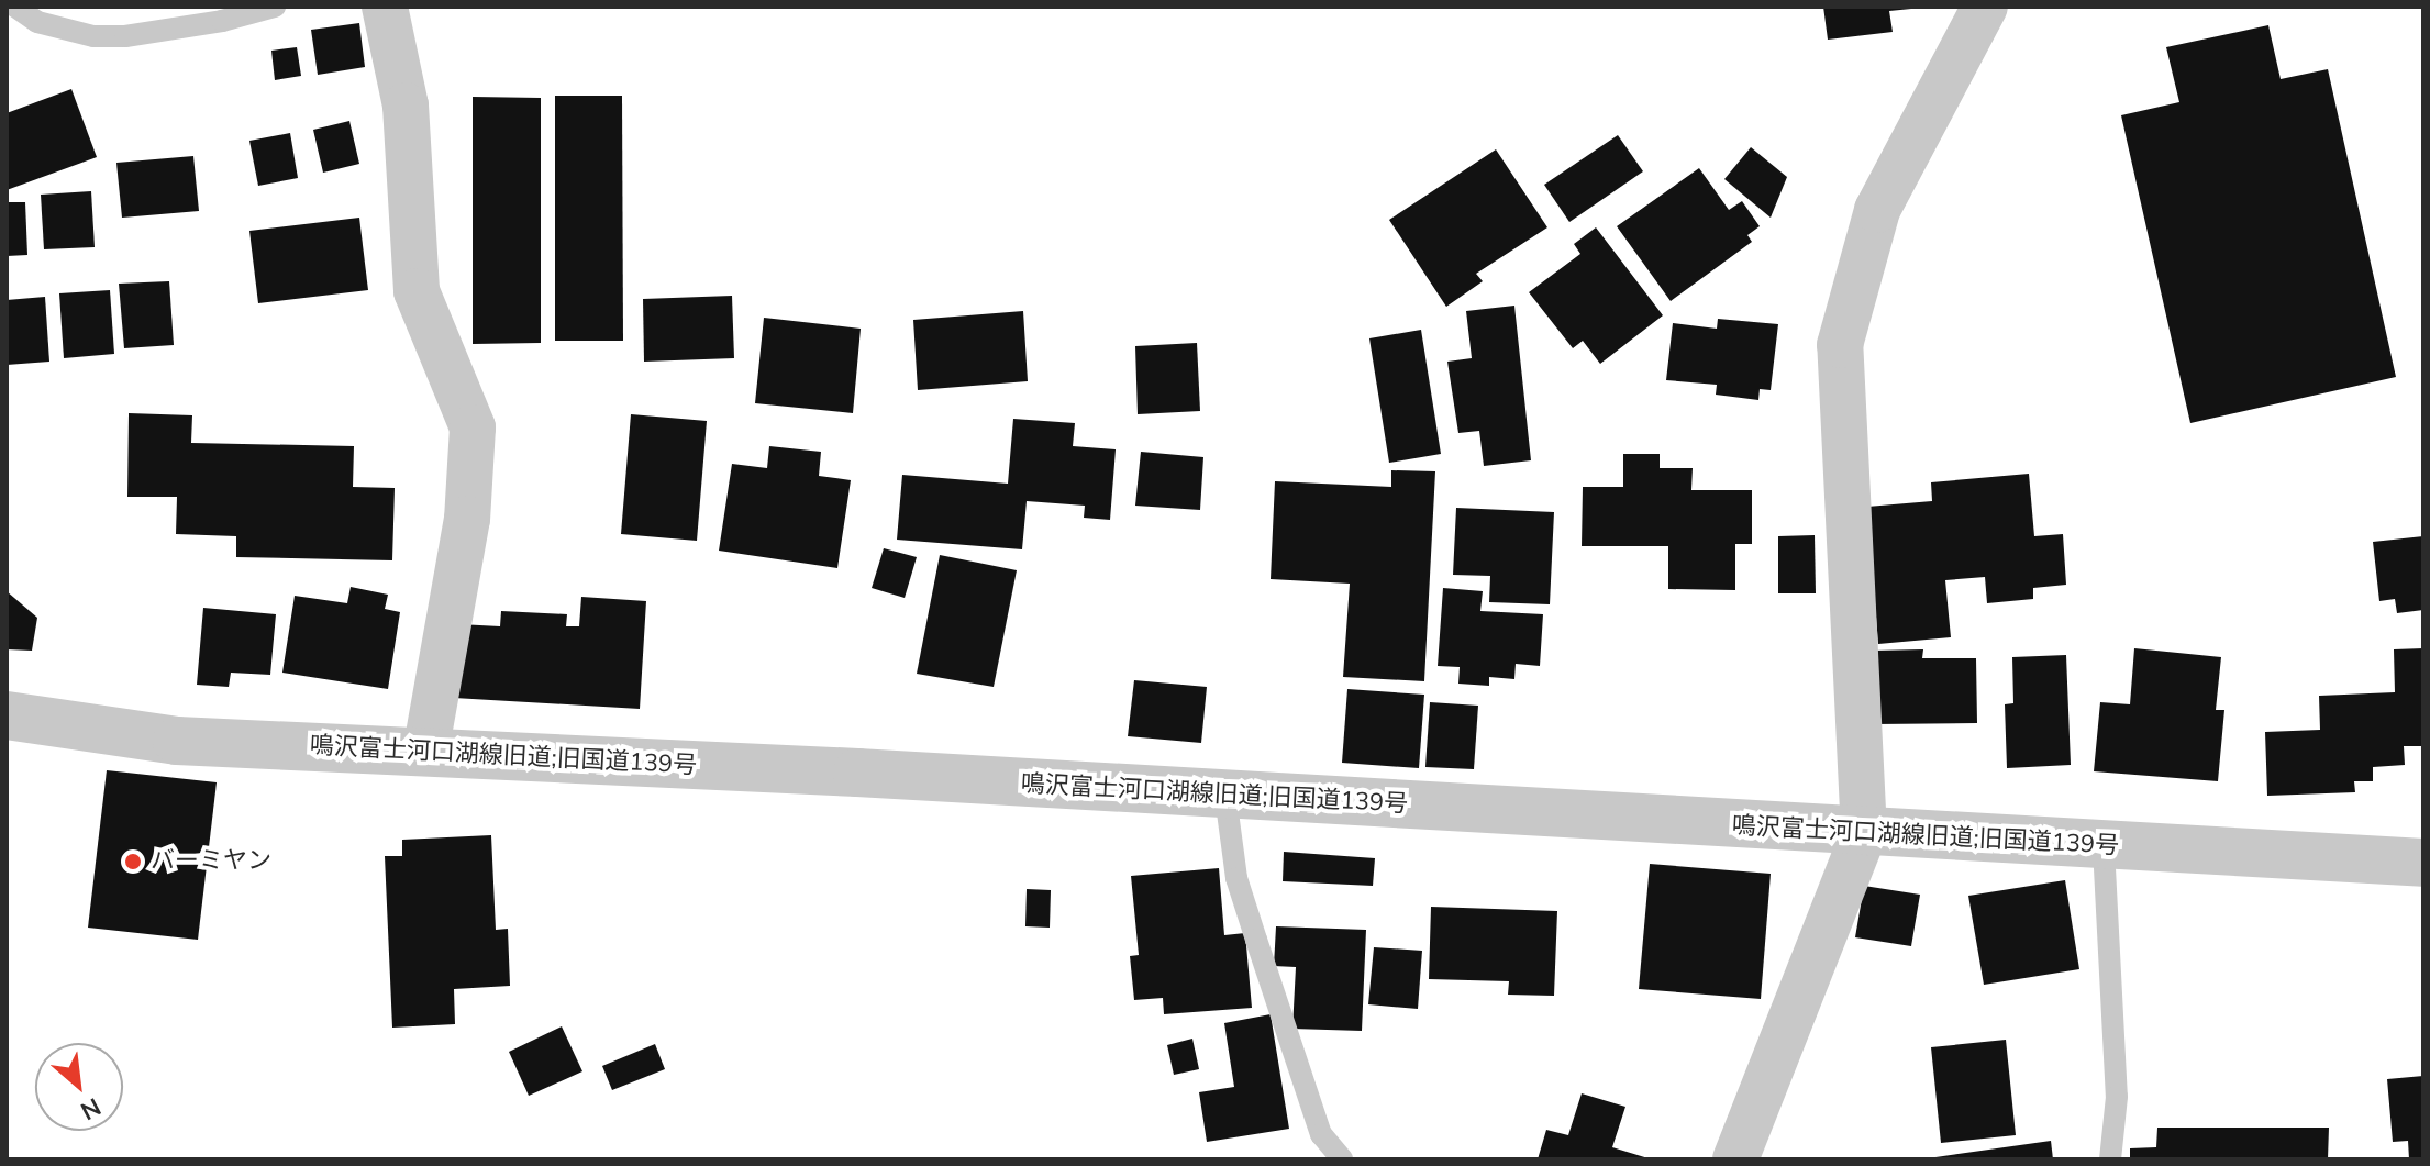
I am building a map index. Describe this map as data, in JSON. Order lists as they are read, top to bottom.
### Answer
{
  "streets": {
    "street": ["鳴沢富士河口湖線旧道;旧国道139号"]
  },
  "places": ["バーミヤン"],
  "north": "bottom right"
}
